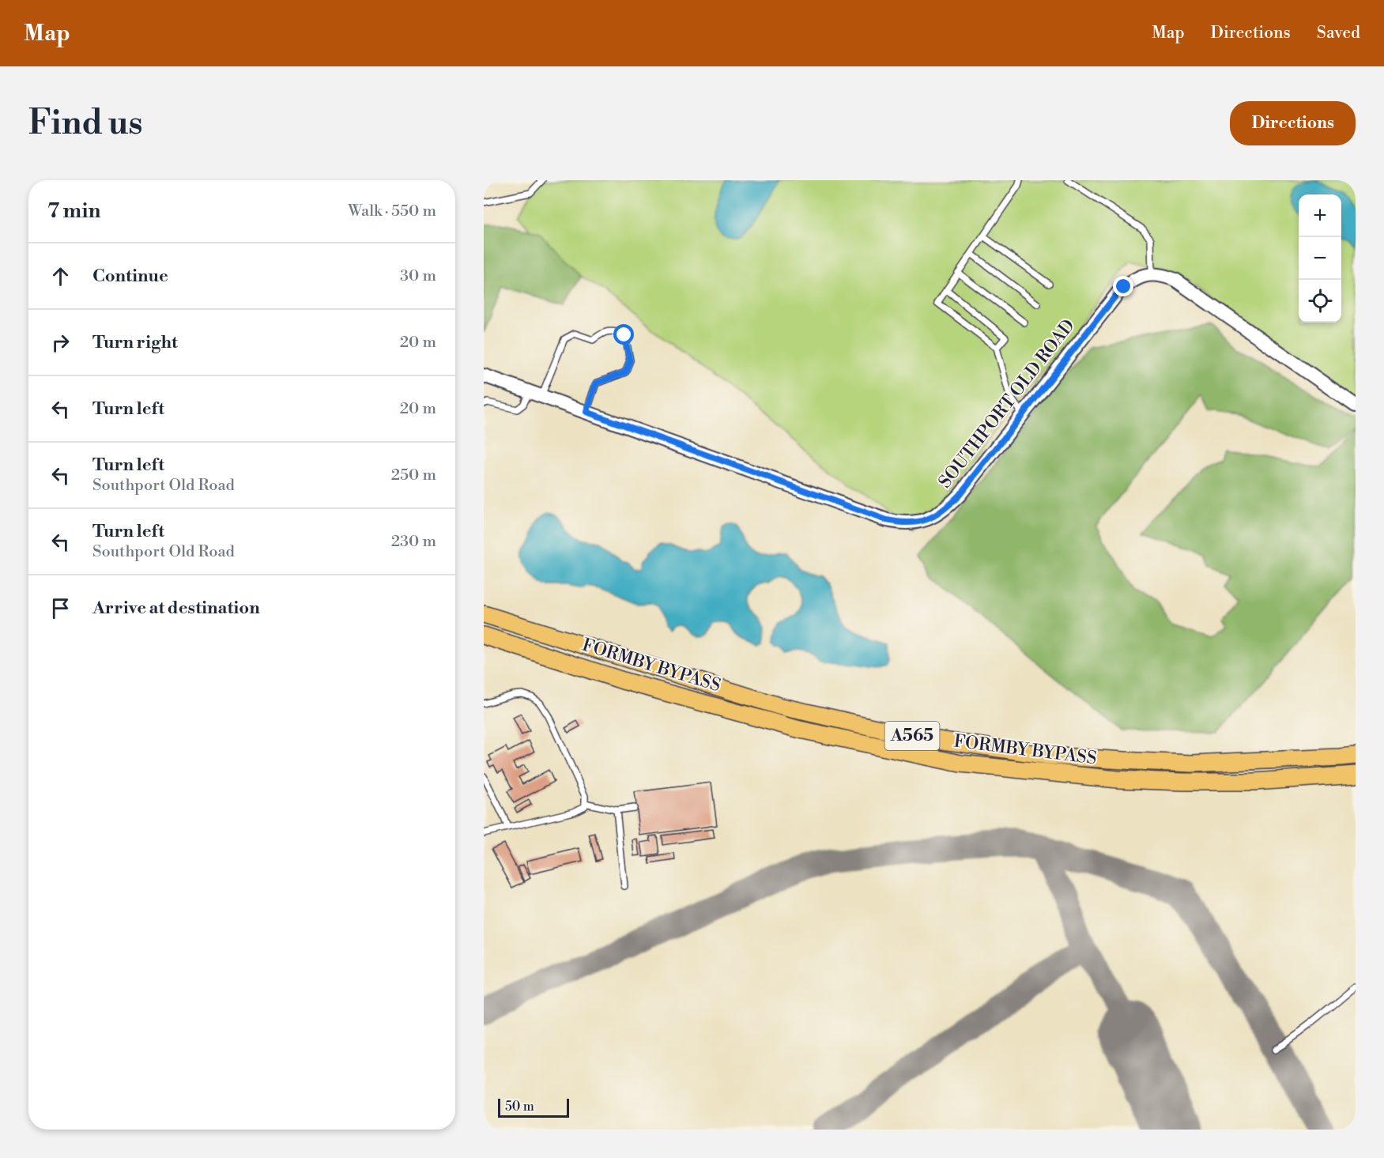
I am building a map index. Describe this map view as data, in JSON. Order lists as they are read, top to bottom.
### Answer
{
  "streets": {
    "highway": ["FORMBY BYPASS", "A565"],
    "street": ["SOUTHPORT OLD ROAD"]
  },
  "scale_bar": "50 m",
  "page": {
    "header": "Map",
    "nav": ["Map", "Directions", "Saved"],
    "buttons": "Directions",
    "title": "Find us",
    "heading": ["7 min", "Walk · 550 m"],
    "map_buttons": ["+", "−"],
    "list": [
      ["Continue", "30 m"],
      ["Turn right", "20 m"],
      ["Turn left", "20 m"],
      ["Turn left", "Southport Old Road", "250 m"],
      ["Turn left", "Southport Old Road", "230 m"],
      "Arrive at destination"
    ],
    "scale": "50 m"
  }
}
